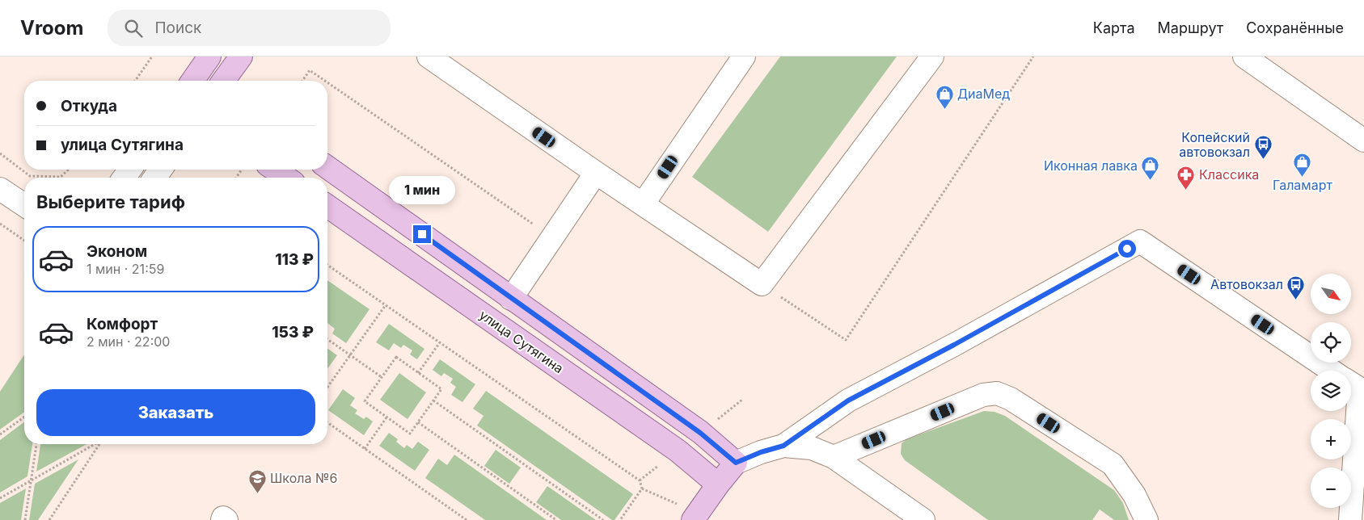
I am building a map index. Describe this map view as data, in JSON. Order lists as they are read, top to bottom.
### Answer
{
  "streets": {
    "main road": ["улица Сутягина"]
  },
  "places": {
    "shop": ["ДиаМед", "Галамарт", "Иконная лавка"],
    "bus stop": ["Копейский автовокзал", "Автовокзал"],
    "pharmacy": ["Классика"],
    "school or university": ["Школа №6"]
  },
  "north": "bottom right",
  "page": {
    "header": "Vroom",
    "search": "Поиск",
    "nav": ["Карта", "Маршрут", "Сохранённые"],
    "banner": ["Откуда", "улица Сутягина"],
    "bubble": "1 мин",
    "heading": "Выберите тариф",
    "list": [
      {
        "name": "Эконом",
        "note": "1 мин · 21:59",
        "value": "113 ₽"
      },
      {
        "name": "Комфорт",
        "note": "2 мин · 22:00",
        "value": "153 ₽"
      }
    ],
    "map_buttons": ["+", "−"],
    "buttons": "Заказать"
  }
}
